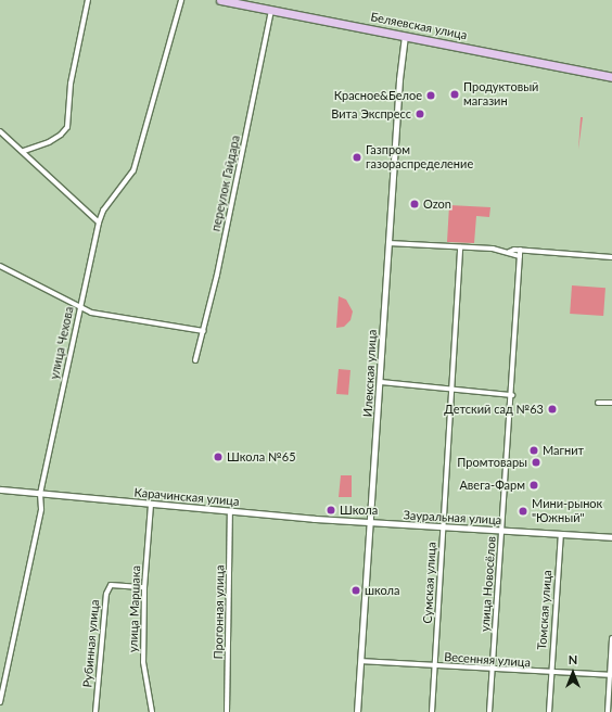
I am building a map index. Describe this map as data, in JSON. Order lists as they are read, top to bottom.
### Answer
{
  "streets": {
    "main road": ["Беляевская улица"],
    "street": [
      "переулок Гайдара",
      "улица Чехова",
      "Илекская улица",
      "Карачинская улица",
      "Зауральная улица",
      "Сумская улица",
      "улица Новосёлов",
      "улица Маршака",
      "Томская улица",
      "Прогонная улица",
      "Рубинная улица",
      "Весенняя улица"
    ]
  },
  "crossings": [
    ["Беляевская улица", "переулок Гайдара"],
    ["Беляевская улица", "Илекская улица"],
    ["улица Чехова", "Карачинская улица"],
    ["Илекская улица", "Карачинская улица"],
    ["Илекская улица", "Зауральная улица"],
    ["Илекская улица", "Весенняя улица"],
    ["Карачинская улица", "Зауральная улица"],
    ["Карачинская улица", "улица Маршака"],
    ["Карачинская улица", "Прогонная улица"],
    ["Зауральная улица", "Сумская улица"],
    ["Зауральная улица", "улица Новосёлов"],
    ["Зауральная улица", "Томская улица"],
    ["Сумская улица", "Весенняя улица"],
    ["улица Новосёлов", "Весенняя улица"],
    ["улица Маршака", "Рубинная улица"],
    ["Томская улица", "Весенняя улица"]
  ],
  "places": [
    "Продуктовый магазин",
    "Красное&Белое",
    "Вита Экспресс",
    "Газпром газораспределение",
    "Ozon",
    "Детский сад №63",
    "Магнит",
    "Школа №65",
    "Промтовары",
    "Авега-Фарм",
    "Школа",
    "Мини-рынок \"Южный\"",
    "школа"
  ],
  "north": "top"
}
